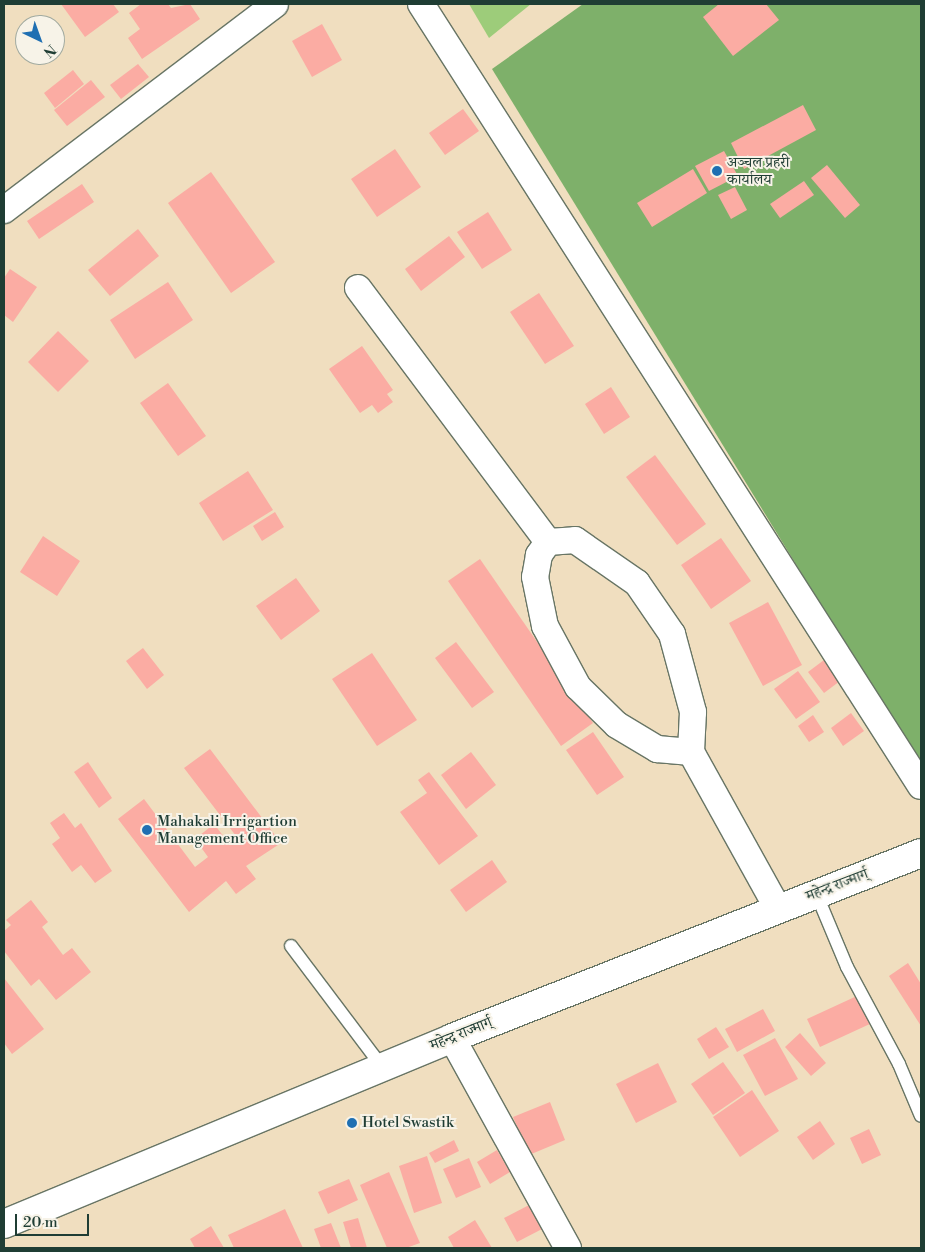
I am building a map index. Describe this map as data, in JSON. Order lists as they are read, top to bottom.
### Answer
{
  "streets": {
    "highway": ["महेन्द्र राज्मार्ग्"]
  },
  "places": ["अञ्चल प्रहरी कार्यालय", "Mahakali Irrigartion Management Office", "Hotel Swastik"],
  "scale_bar": "20 m",
  "north": "bottom right"
}
